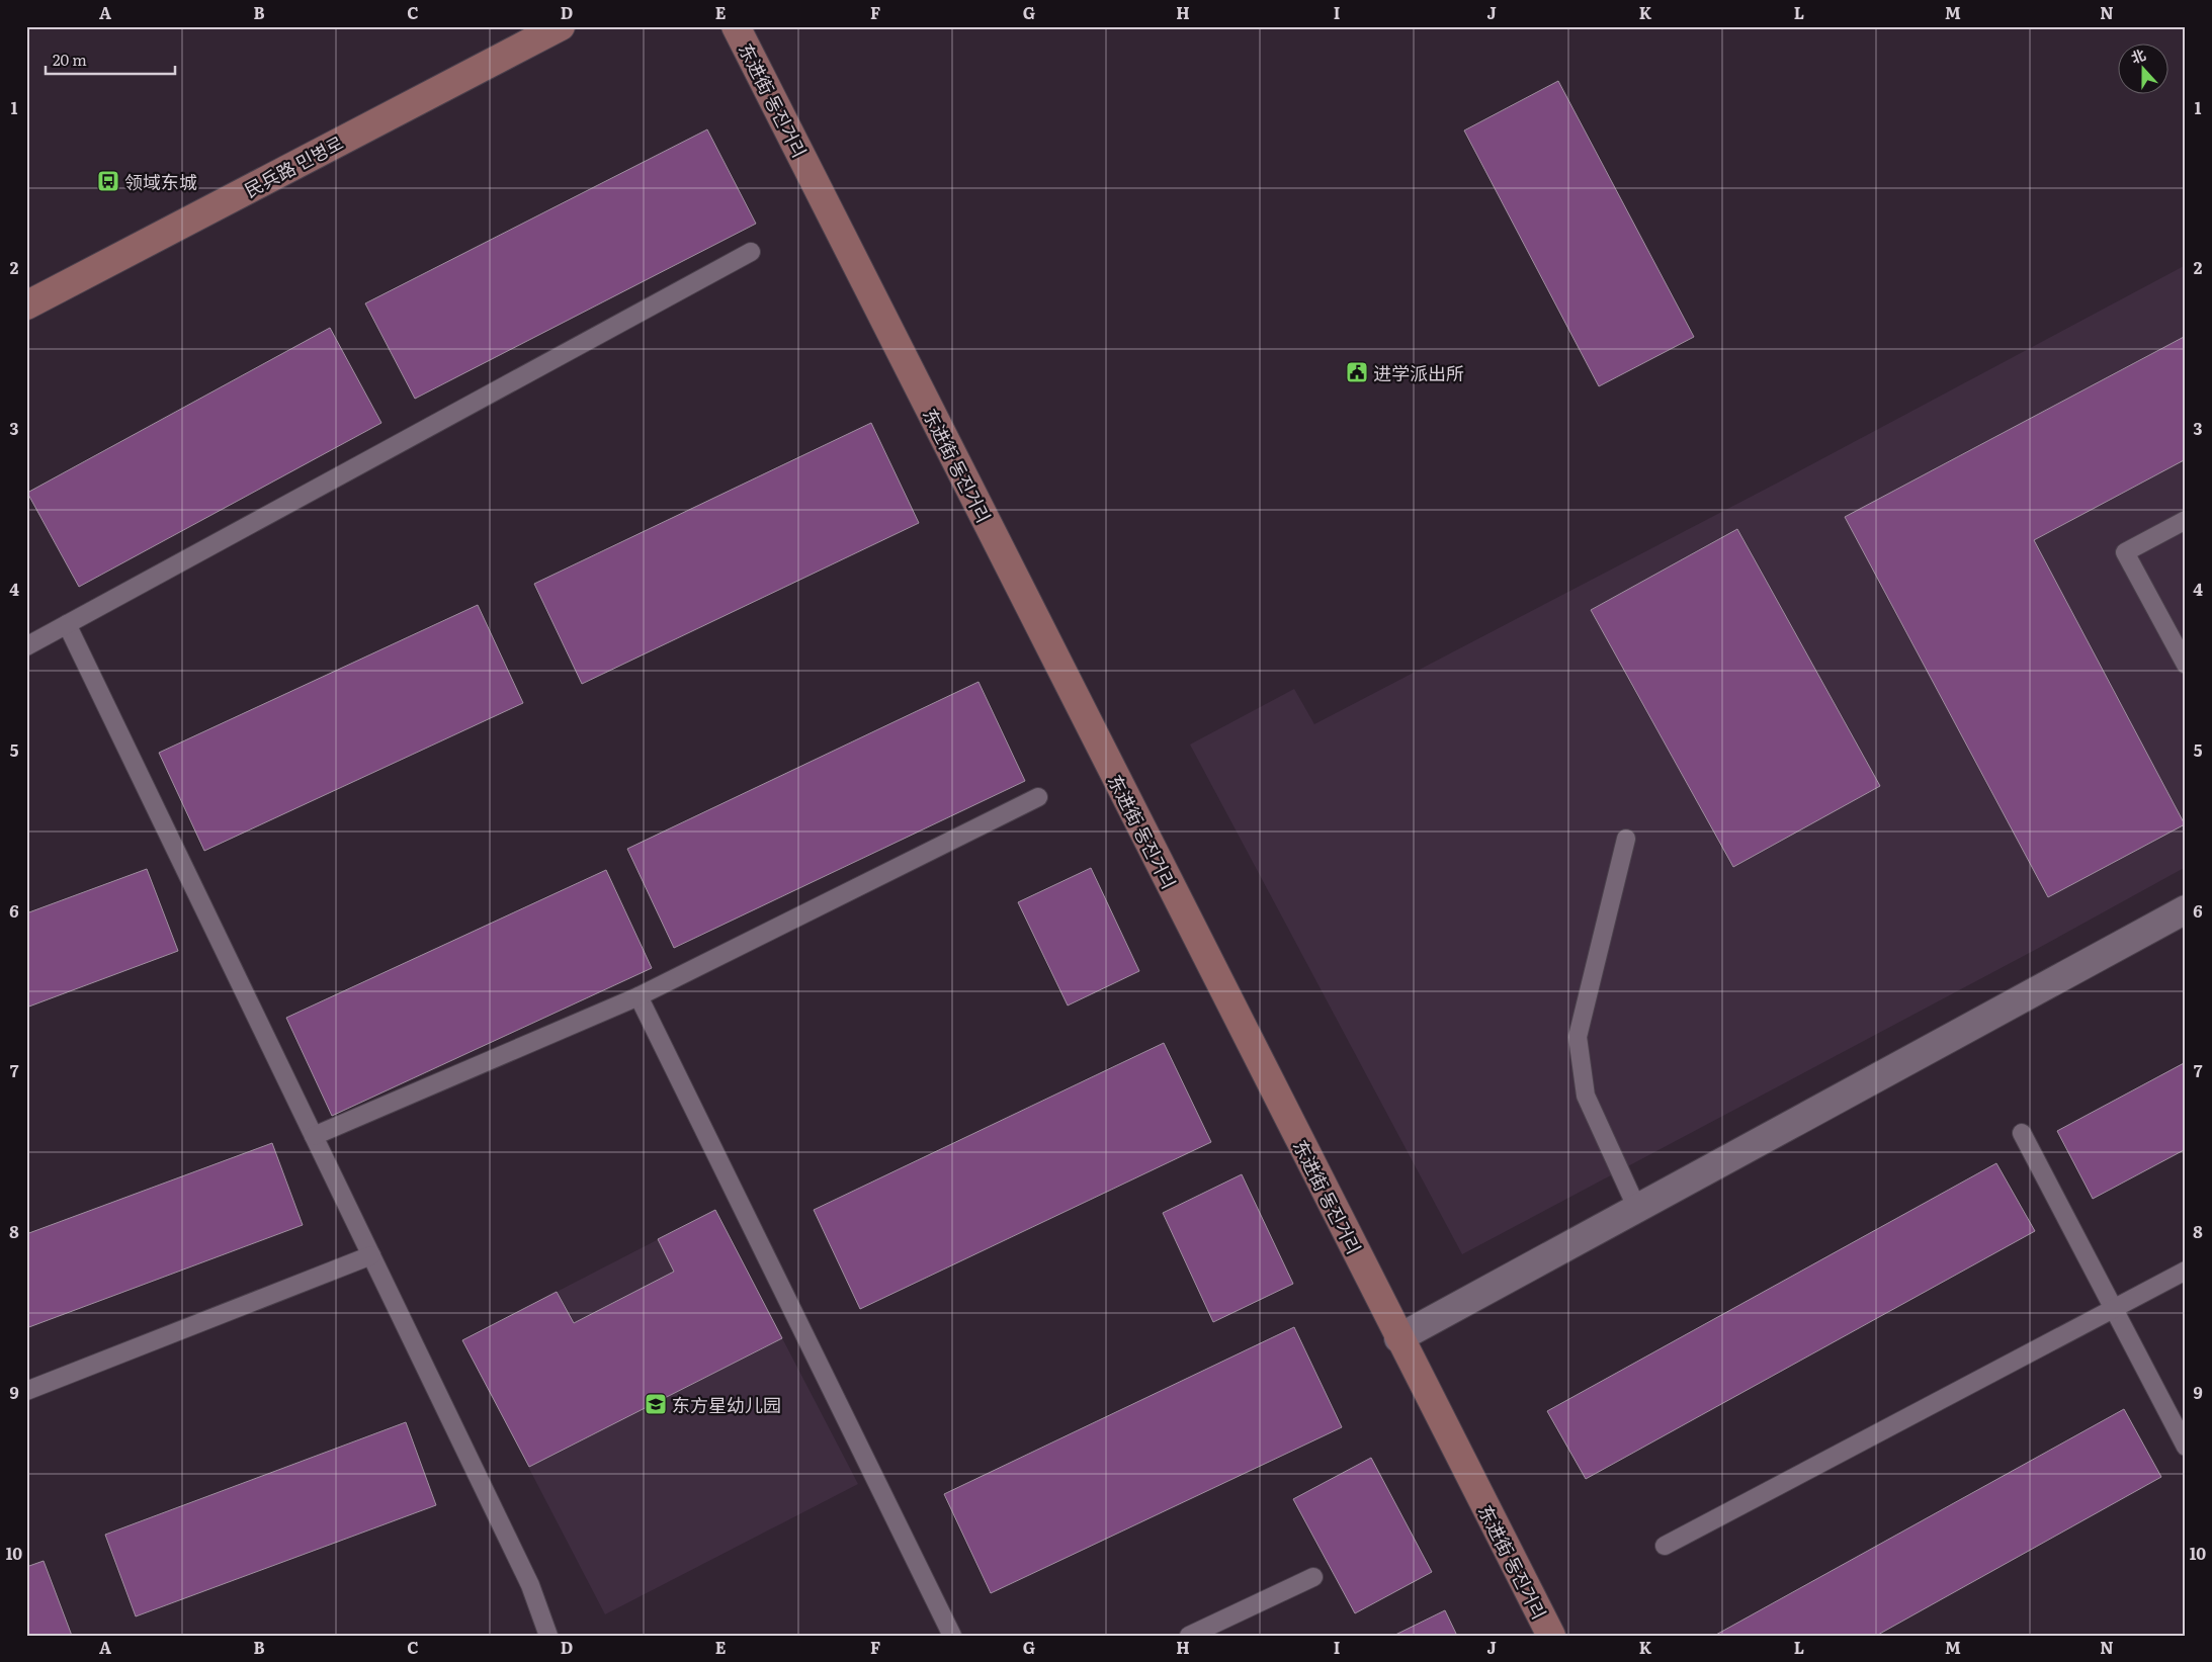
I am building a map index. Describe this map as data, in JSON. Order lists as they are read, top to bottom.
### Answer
{
  "streets": {
    "street": ["东进街 동진거리", "民兵路 민병로"]
  },
  "places": {
    "bus stop": ["领域东城"],
    "public building": ["进学派出所"],
    "school or university": ["东方星幼儿园"]
  },
  "scale_bar": "20 m",
  "north": "top",
  "grid": {
    "columns": [
      "A",
      "B",
      "C",
      "D",
      "E",
      "F",
      "G",
      "H",
      "I",
      "J",
      "K",
      "L",
      "M",
      "N"
    ],
    "rows": [
      "1",
      "2",
      "3",
      "4",
      "5",
      "6",
      "7",
      "8",
      "9",
      "10"
    ]
  }
}
